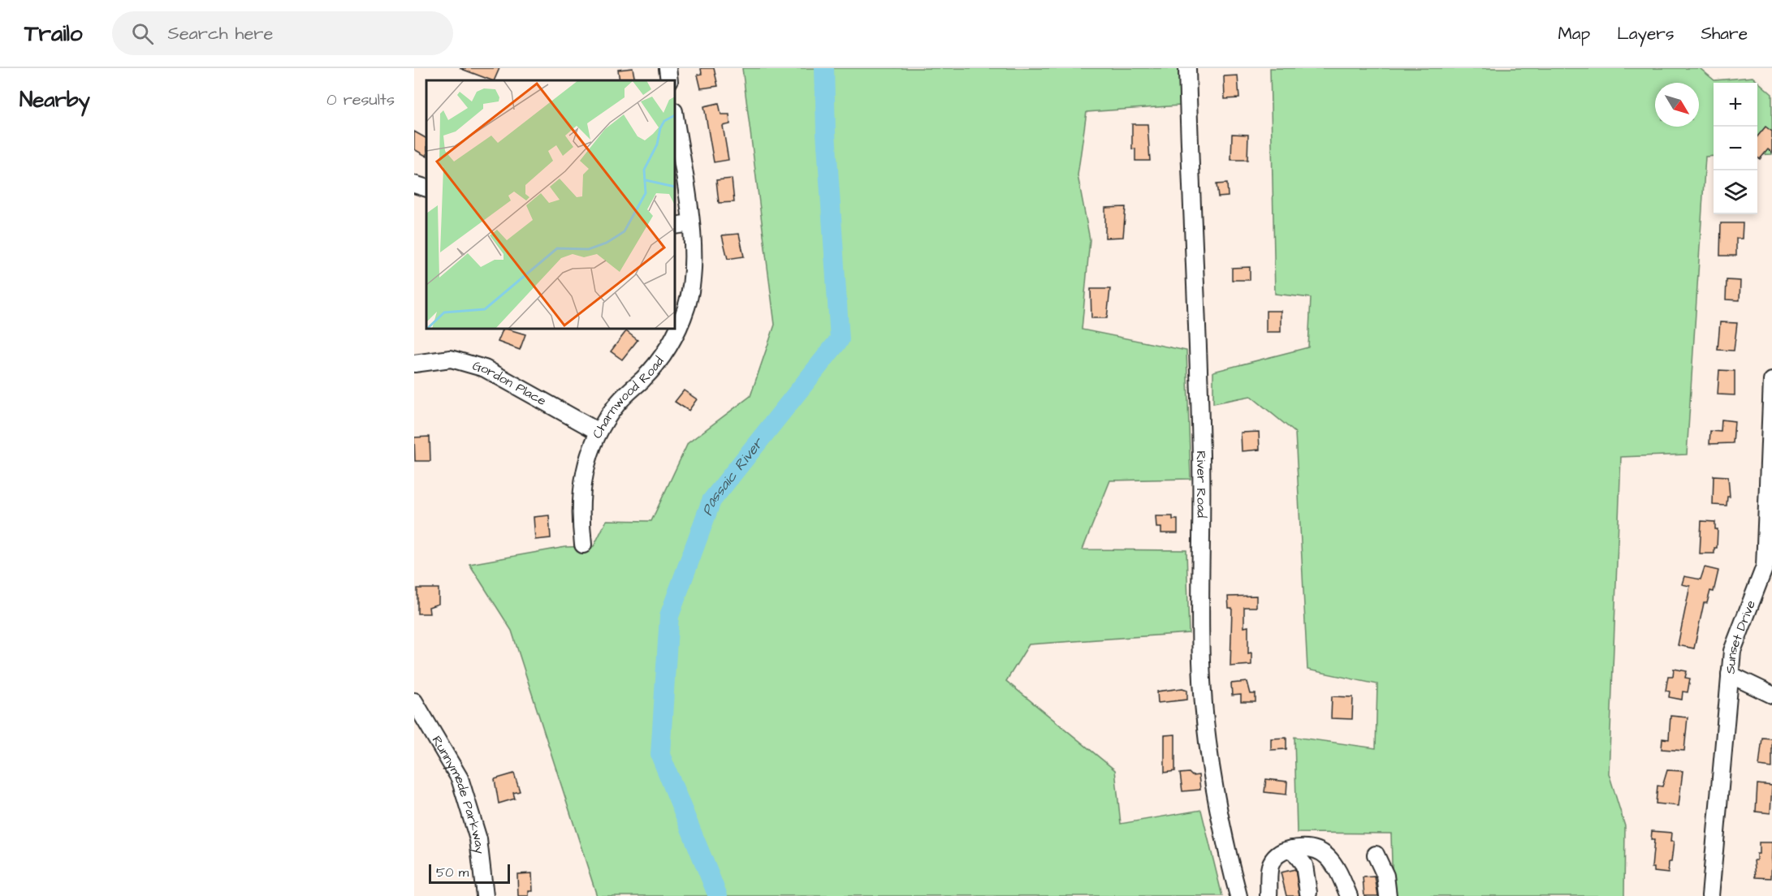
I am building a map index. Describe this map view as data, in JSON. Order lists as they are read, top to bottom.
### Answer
{
  "streets": {
    "street": [
      "Gordon Place",
      "Charnwood Road",
      "River Road",
      "Sunset Drive",
      "Runnymede Parkway"
    ]
  },
  "crossings": [
    ["Gordon Place", "Charnwood Road"]
  ],
  "water": ["Passaic River"],
  "scale_bar": "50 m",
  "north": "bottom right",
  "page": {
    "header": "Trailo",
    "search": "Search here",
    "nav": ["Map", "Layers", "Share"],
    "heading": ["Nearby", "0 results"],
    "map_buttons": ["+", "−"],
    "scale": "50 m"
  }
}
